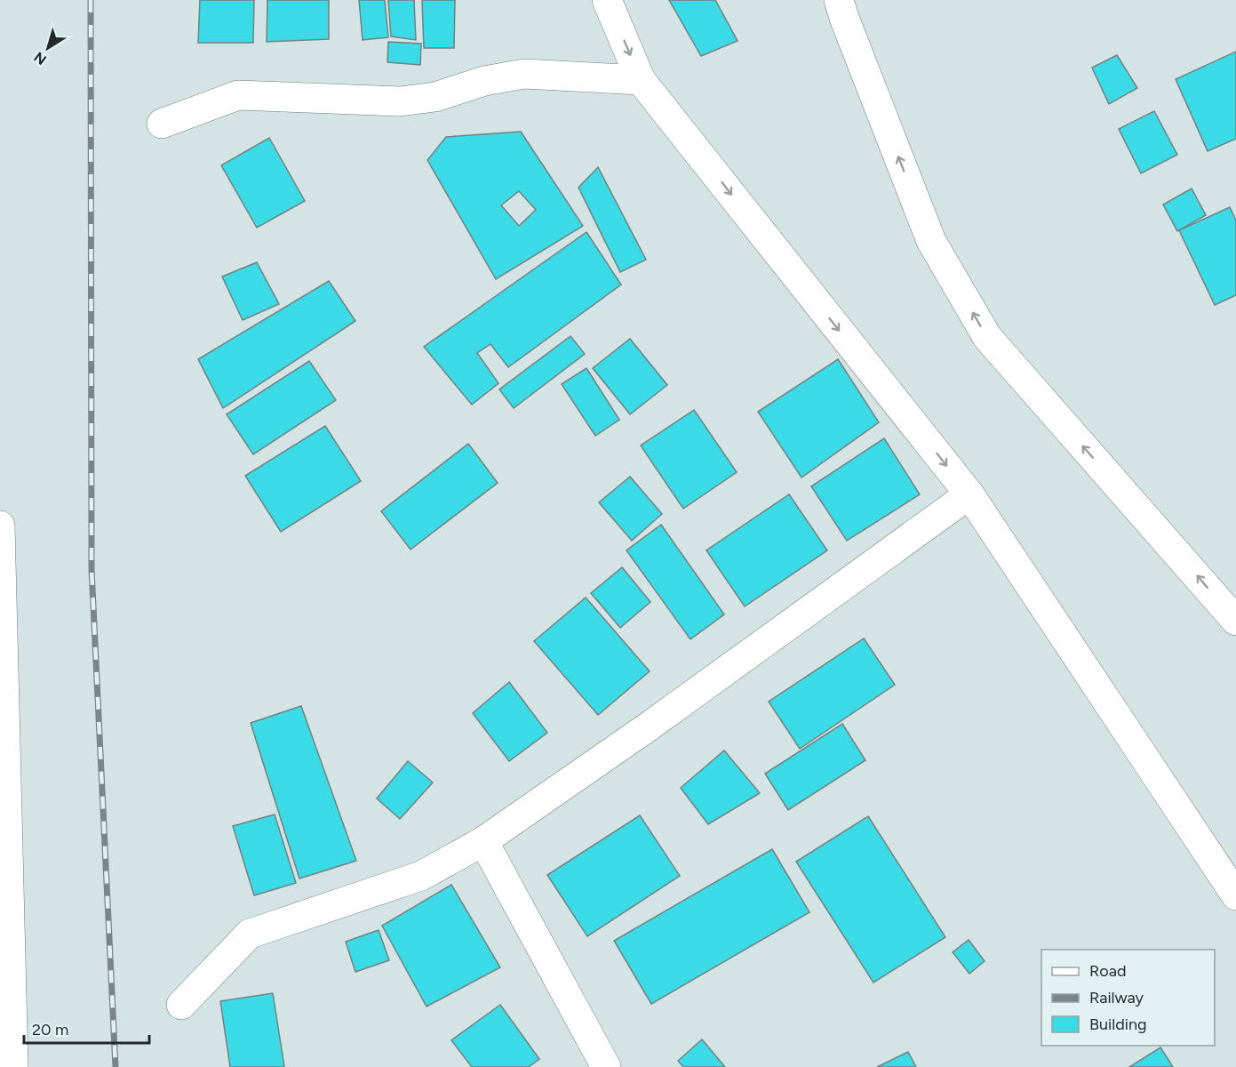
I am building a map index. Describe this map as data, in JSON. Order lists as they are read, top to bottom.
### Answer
{
  "legend": ["Road", "Railway", "Building"],
  "scale_bar": "20 m",
  "north": "bottom left"
}
